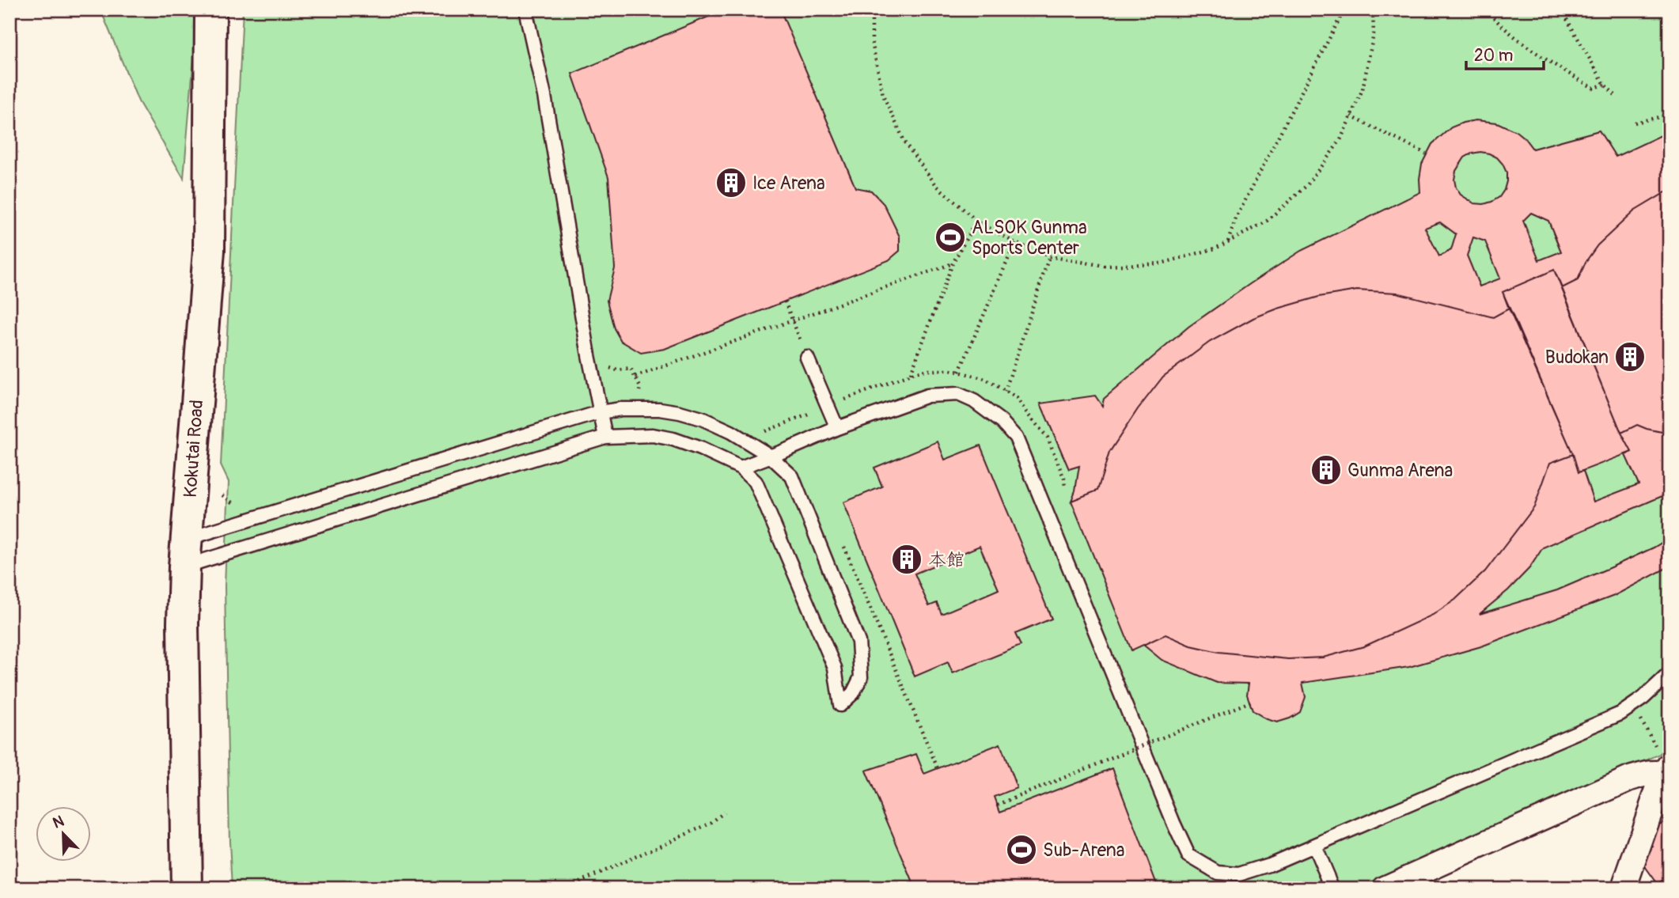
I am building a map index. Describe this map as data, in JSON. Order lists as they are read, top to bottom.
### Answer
{
  "streets": {
    "street": ["Kokutai Road"]
  },
  "places": {
    "building": [
      "Ice Arena",
      "Budokan",
      "Gunma Arena",
      "本館"
    ],
    "sports": ["ALSOK Gunma Sports Center", "Sub-Arena"]
  },
  "scale_bar": "20 m",
  "north": "top left"
}
